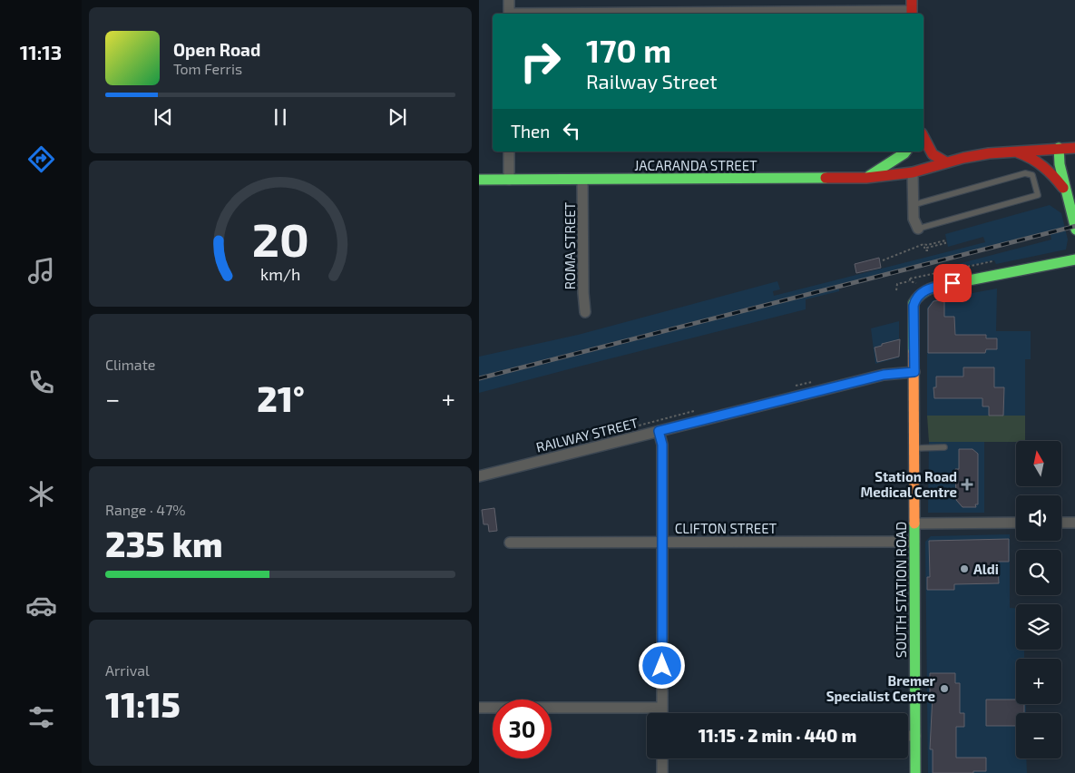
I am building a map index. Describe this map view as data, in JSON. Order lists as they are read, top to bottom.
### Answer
{
  "streets": {
    "street": [
      "JACARANDA STREET",
      "ROMA STREET",
      "RAILWAY STREET",
      "CLIFTON STREET",
      "SOUTH STATION ROAD"
    ]
  },
  "crossings": [
    ["JACARANDA STREET", "ROMA STREET"],
    ["RAILWAY STREET", "SOUTH STATION ROAD"],
    ["CLIFTON STREET", "SOUTH STATION ROAD"]
  ],
  "places": {
    "health": ["Station Road Medical Centre"],
    "other": ["Aldi", "Bremer Specialist Centre"]
  },
  "north": "top",
  "page": {
    "tabs": "11:13",
    "turn": ["170 m", "Railway Street"],
    "song": ["Open Road", "Tom Ferris"],
    "then": "Then",
    "tile": [
      "Climate",
      ["Range · 47%", "235 km"],
      ["Arrival", "11:15"]
    ],
    "heat": ["−", "21°", "+"],
    "map_buttons": ["+", "−"],
    "limit": "30",
    "trip": "11:15 · 2 min · 440 m",
    "gauge": ["20", "km/h"]
  }
}
